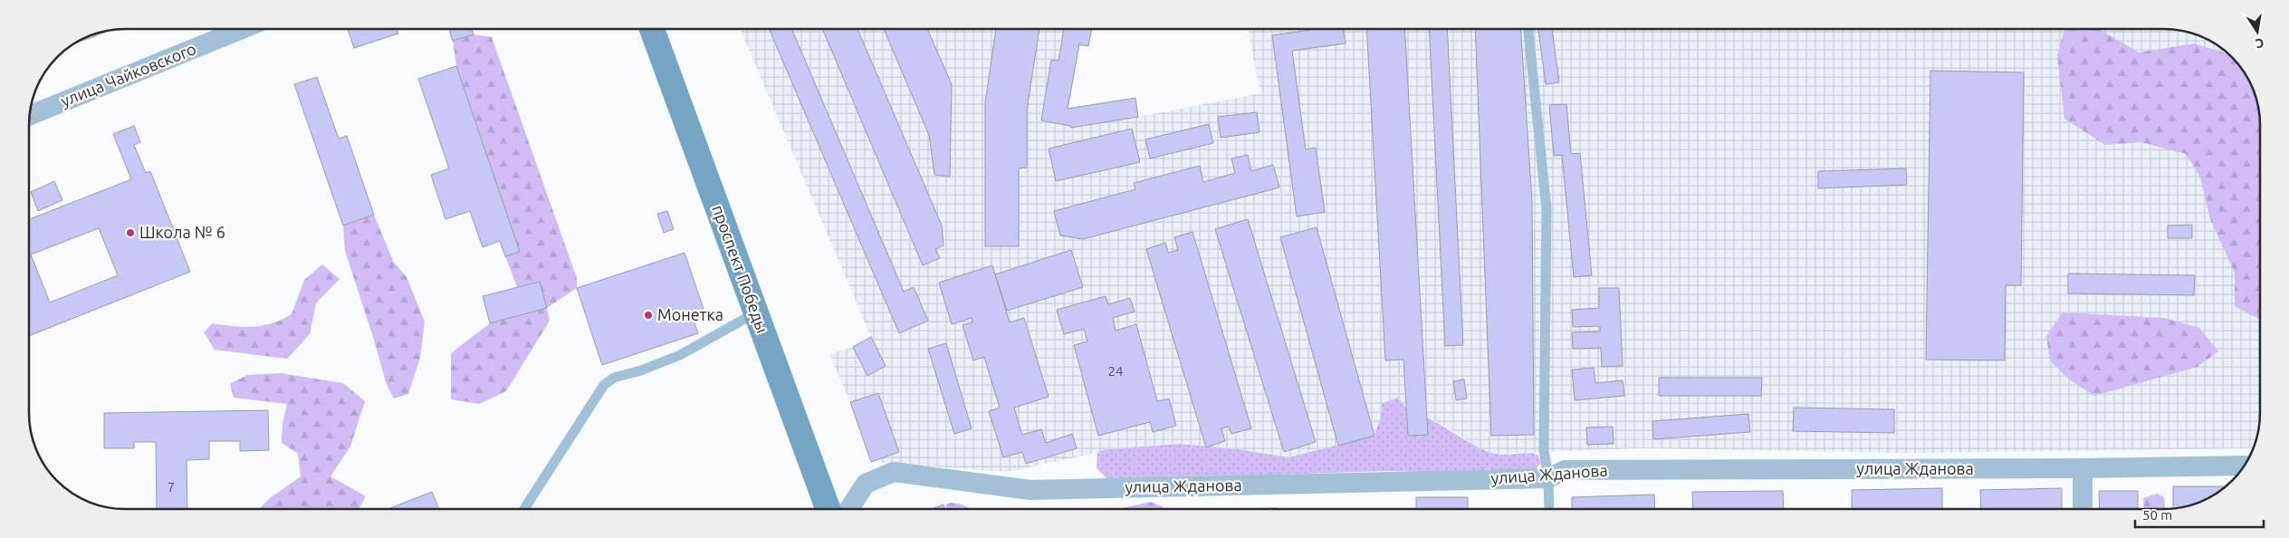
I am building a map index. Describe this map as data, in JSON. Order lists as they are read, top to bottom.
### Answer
{
  "streets": {
    "street": ["улица Чайковского", "проспект Победы", "улица Жданова"]
  },
  "places": ["Школа № 6", "Монетка"],
  "house_numbers": ["24", "7"],
  "scale_bar": "50 m",
  "north": "bottom"
}
